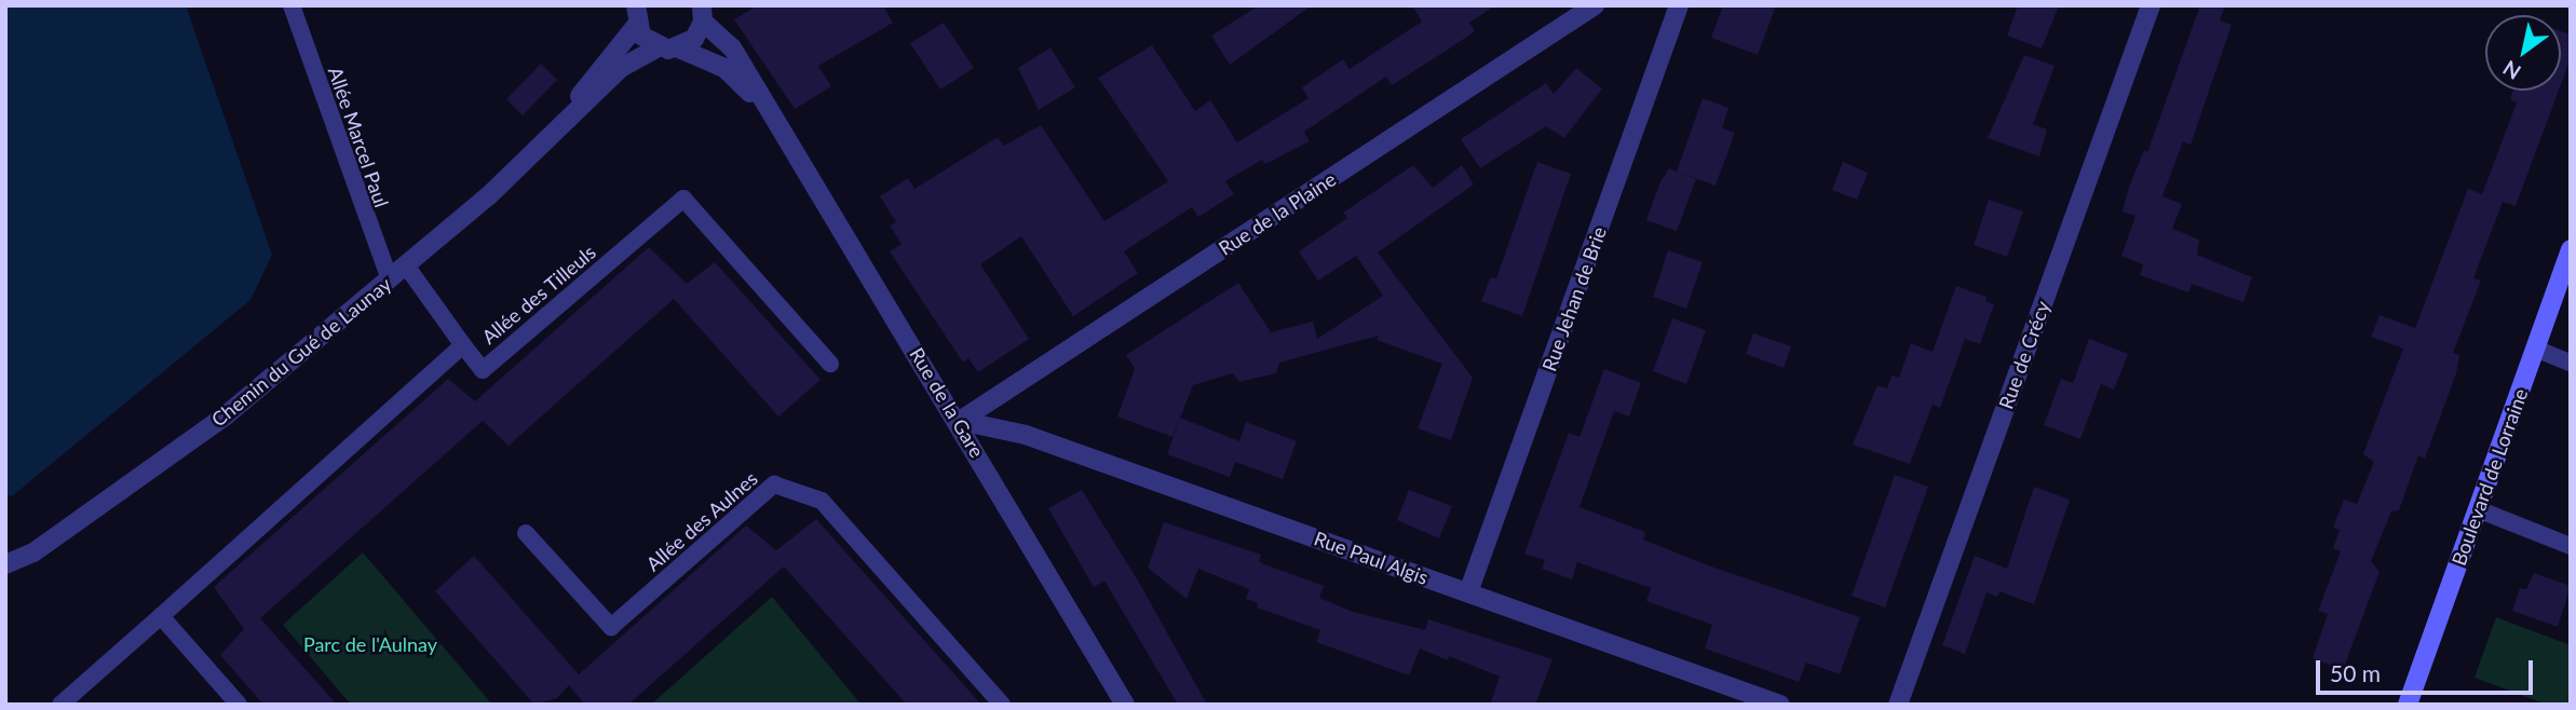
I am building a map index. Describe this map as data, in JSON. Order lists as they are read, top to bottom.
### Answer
{
  "streets": {
    "main road": ["Boulevard de Lorraine"],
    "street": [
      "Rue de la Plaine",
      "Rue Jehan de Brie",
      "Chemin du Gué de Launay",
      "Rue de Crécy",
      "Rue de la Gare",
      "Rue Paul Algis"
    ],
    "lane": ["Allée Marcel Paul", "Allée des Tilleuls", "Allée des Aulnes"]
  },
  "crossings": [
    ["Allée Marcel Paul", "Chemin du Gué de Launay"],
    ["Rue de la Plaine", "Rue de la Gare"],
    ["Rue de la Plaine", "Rue Paul Algis"],
    ["Rue Jehan de Brie", "Rue Paul Algis"],
    ["Rue de la Gare", "Rue Paul Algis"]
  ],
  "parks": ["Parc de l'Aulnay"],
  "scale_bar": "50 m",
  "north": "bottom left"
}
